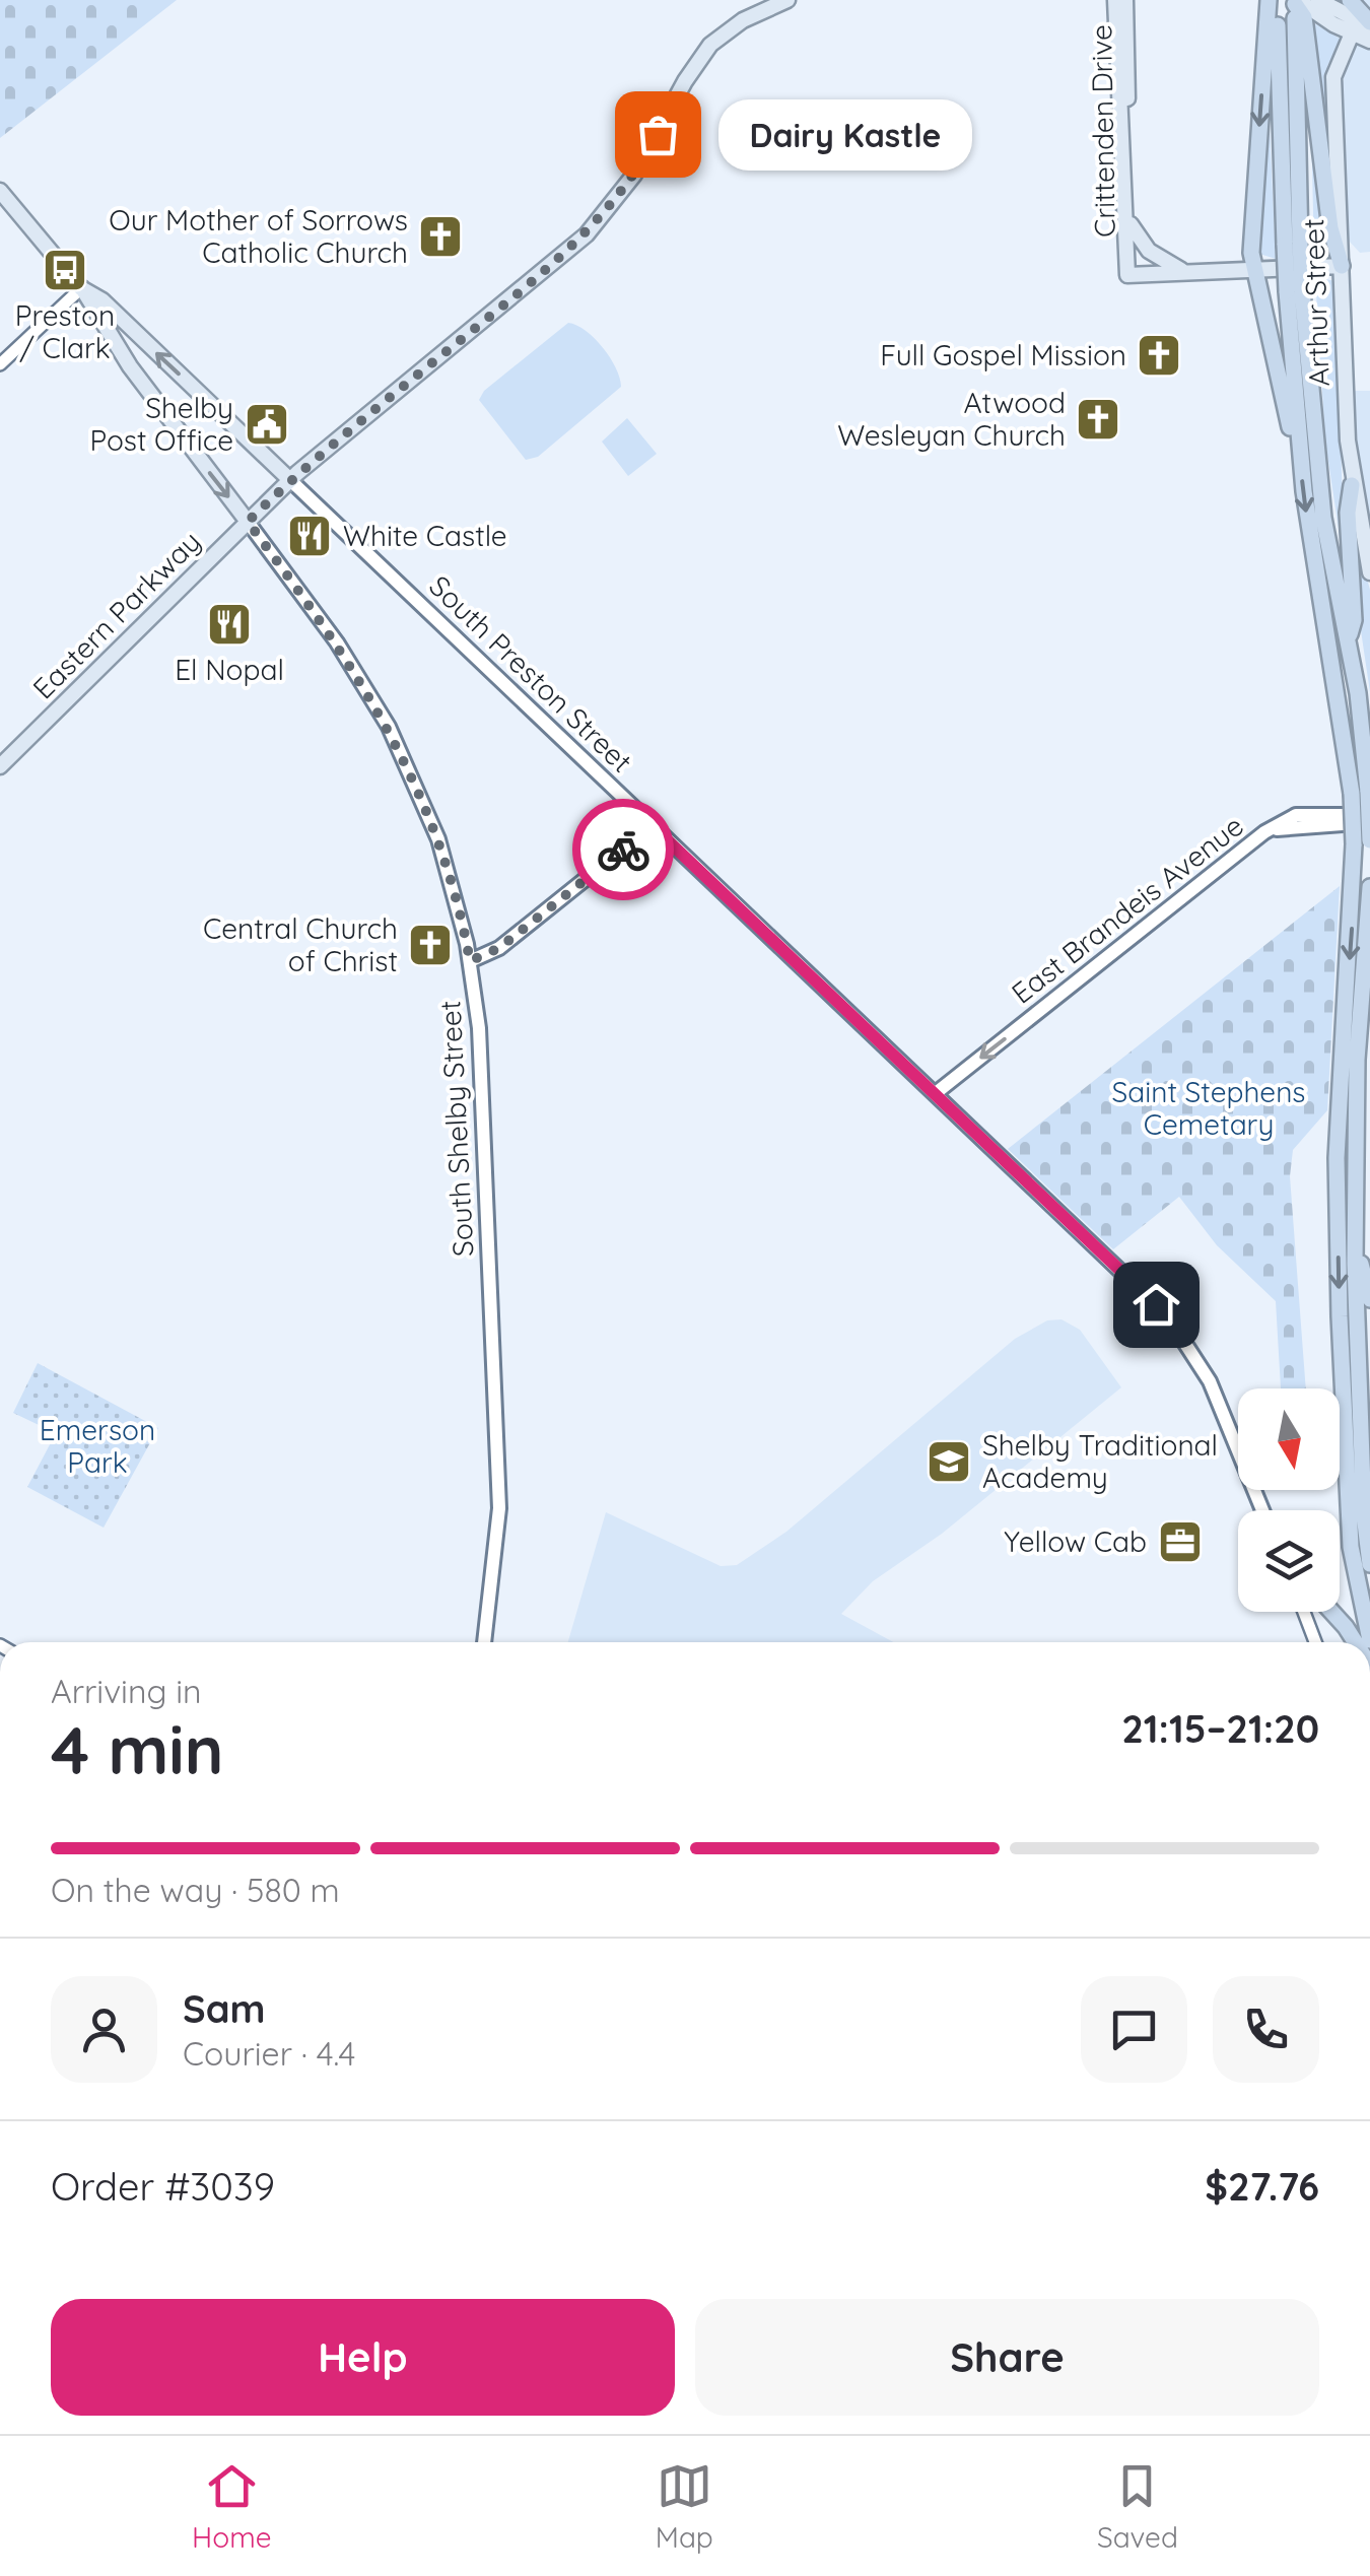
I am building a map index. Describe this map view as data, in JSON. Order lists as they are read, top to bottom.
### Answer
{
  "streets": {
    "main road": [
      "Crittenden Drive",
      "Arthur Street",
      "Eastern Parkway",
      "South Preston Street",
      "East Brandeis Avenue",
      "South Shelby Street"
    ]
  },
  "crossings": [
    ["Eastern Parkway", "South Preston Street"],
    ["Eastern Parkway", "South Shelby Street"],
    ["South Preston Street", "East Brandeis Avenue"],
    ["South Preston Street", "South Shelby Street"]
  ],
  "one_way": ["East Brandeis Avenue"],
  "parks": ["Saint Stephens Cemetary", "Emerson Park"],
  "places": {
    "other": ["Dairy Kastle"],
    "church": [
      "Our Mother of Sorrows Catholic Church",
      "Full Gospel Mission",
      "Atwood Wesleyan Church",
      "Central Church of Christ"
    ],
    "bus stop": ["Preston / Clark"],
    "public building": ["Shelby Post Office"],
    "restaurant": ["White Castle", "El Nopal"],
    "school or university": ["Shelby Traditional Academy"],
    "office": ["Yellow Cab"]
  },
  "north": "bottom",
  "page": {
    "bubble": "Dairy Kastle",
    "heading": ["4 min", "Arriving in", "21:15–21:20"],
    "panel": [
      "Sam",
      "Courier · 4.4",
      "Order #3039",
      "$27.76"
    ],
    "bar": "On the way · 580 m",
    "buttons": ["Help", "Share"],
    "tabs": ["Home", "Map", "Saved"]
  }
}
